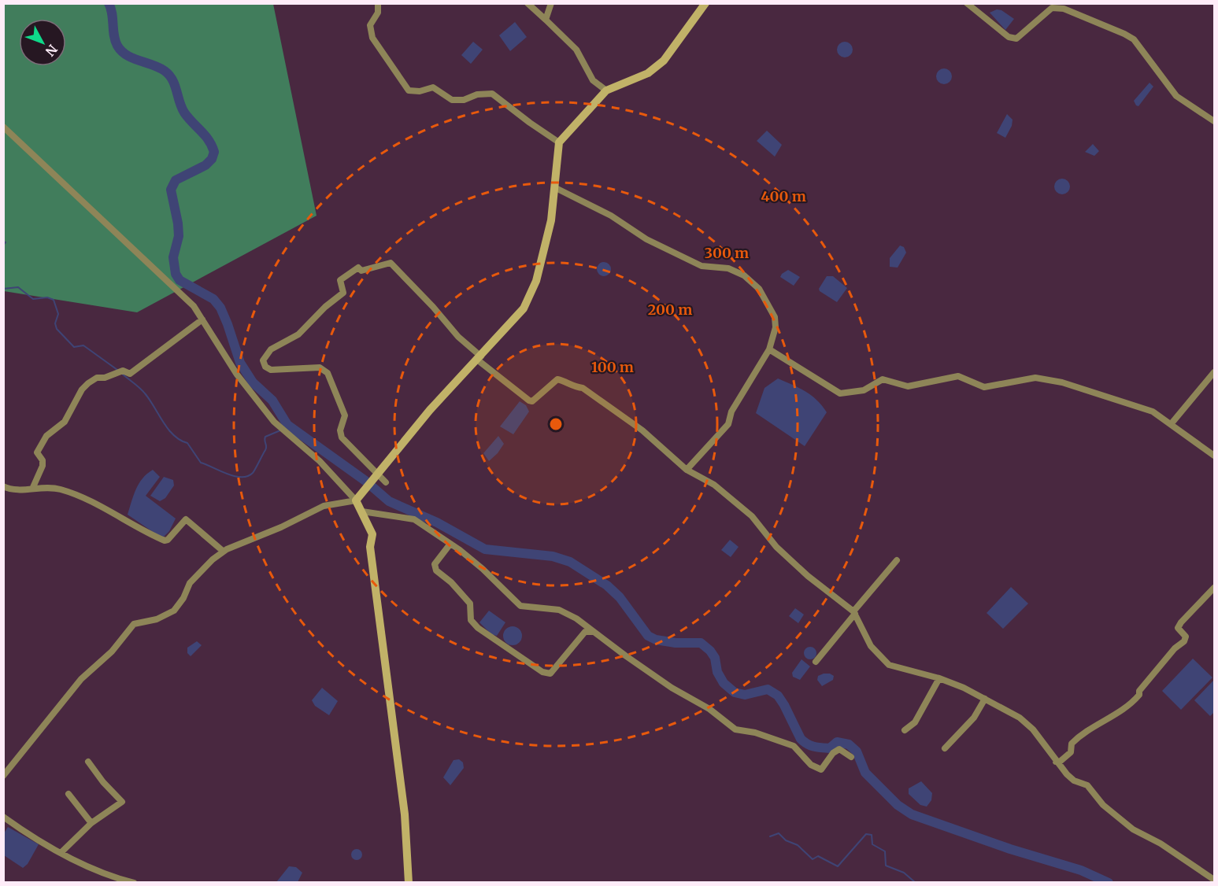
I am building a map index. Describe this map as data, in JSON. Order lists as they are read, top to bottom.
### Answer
{
  "north": "bottom right",
  "rings": [
    "400 m",
    "300 m",
    "200 m",
    "100 m"
  ]
}
